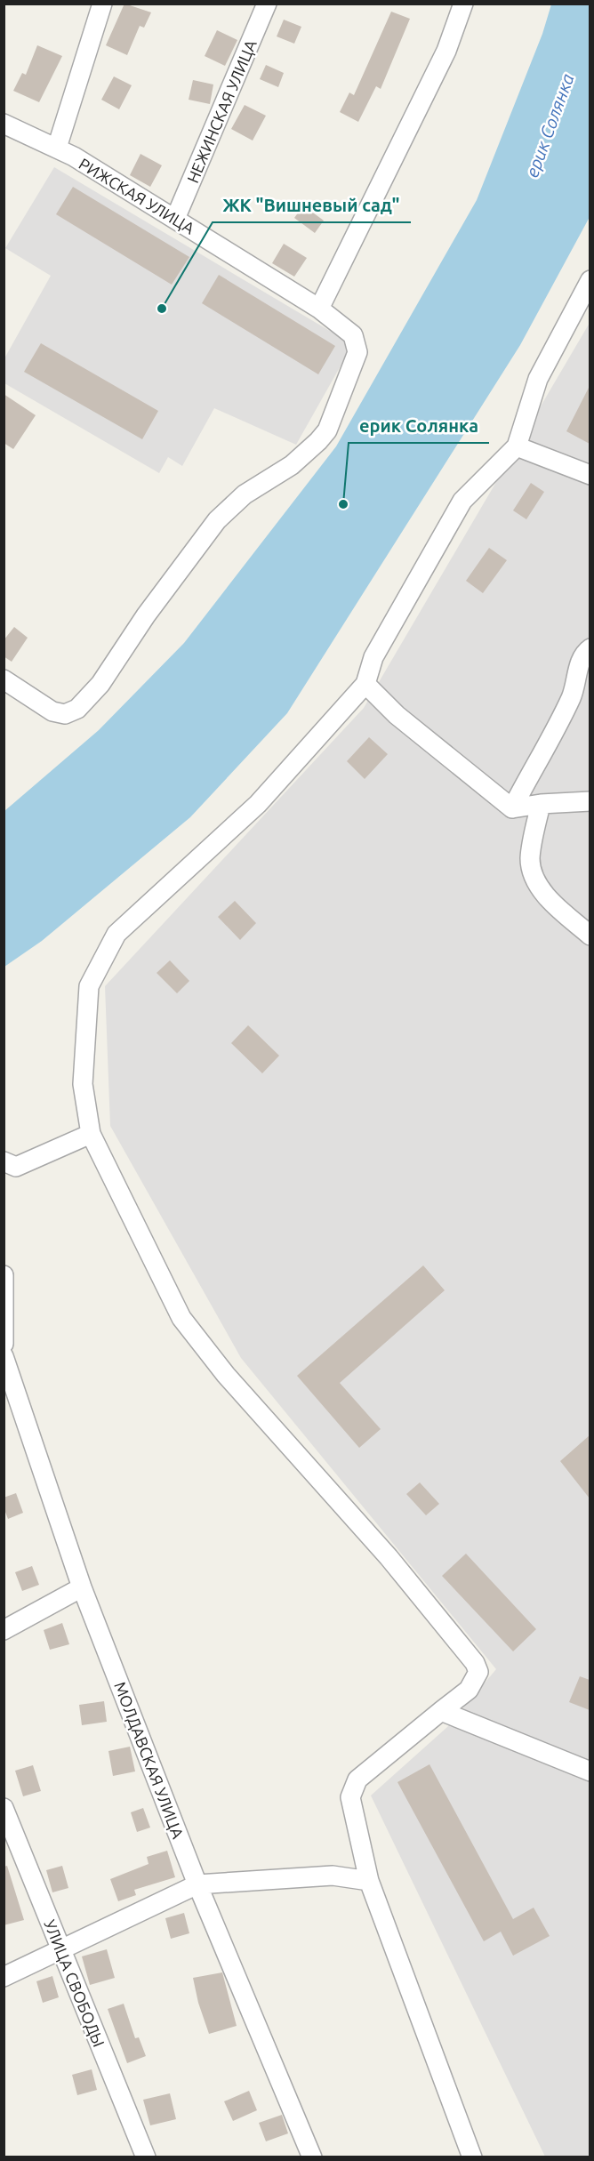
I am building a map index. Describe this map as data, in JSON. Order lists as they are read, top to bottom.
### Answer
{
  "streets": {
    "street": [
      "НЕЖИНСКАЯ УЛИЦА",
      "РИЖСКАЯ УЛИЦА",
      "МОЛДАВСКАЯ УЛИЦА",
      "УЛИЦА СВОБОДЫ"
    ]
  },
  "crossings": [
    ["НЕЖИНСКАЯ УЛИЦА", "РИЖСКАЯ УЛИЦА"]
  ],
  "water": ["ерик Солянка"],
  "places": ["ЖК \"Вишневый сад\"", "ерик Солянка"]
}
